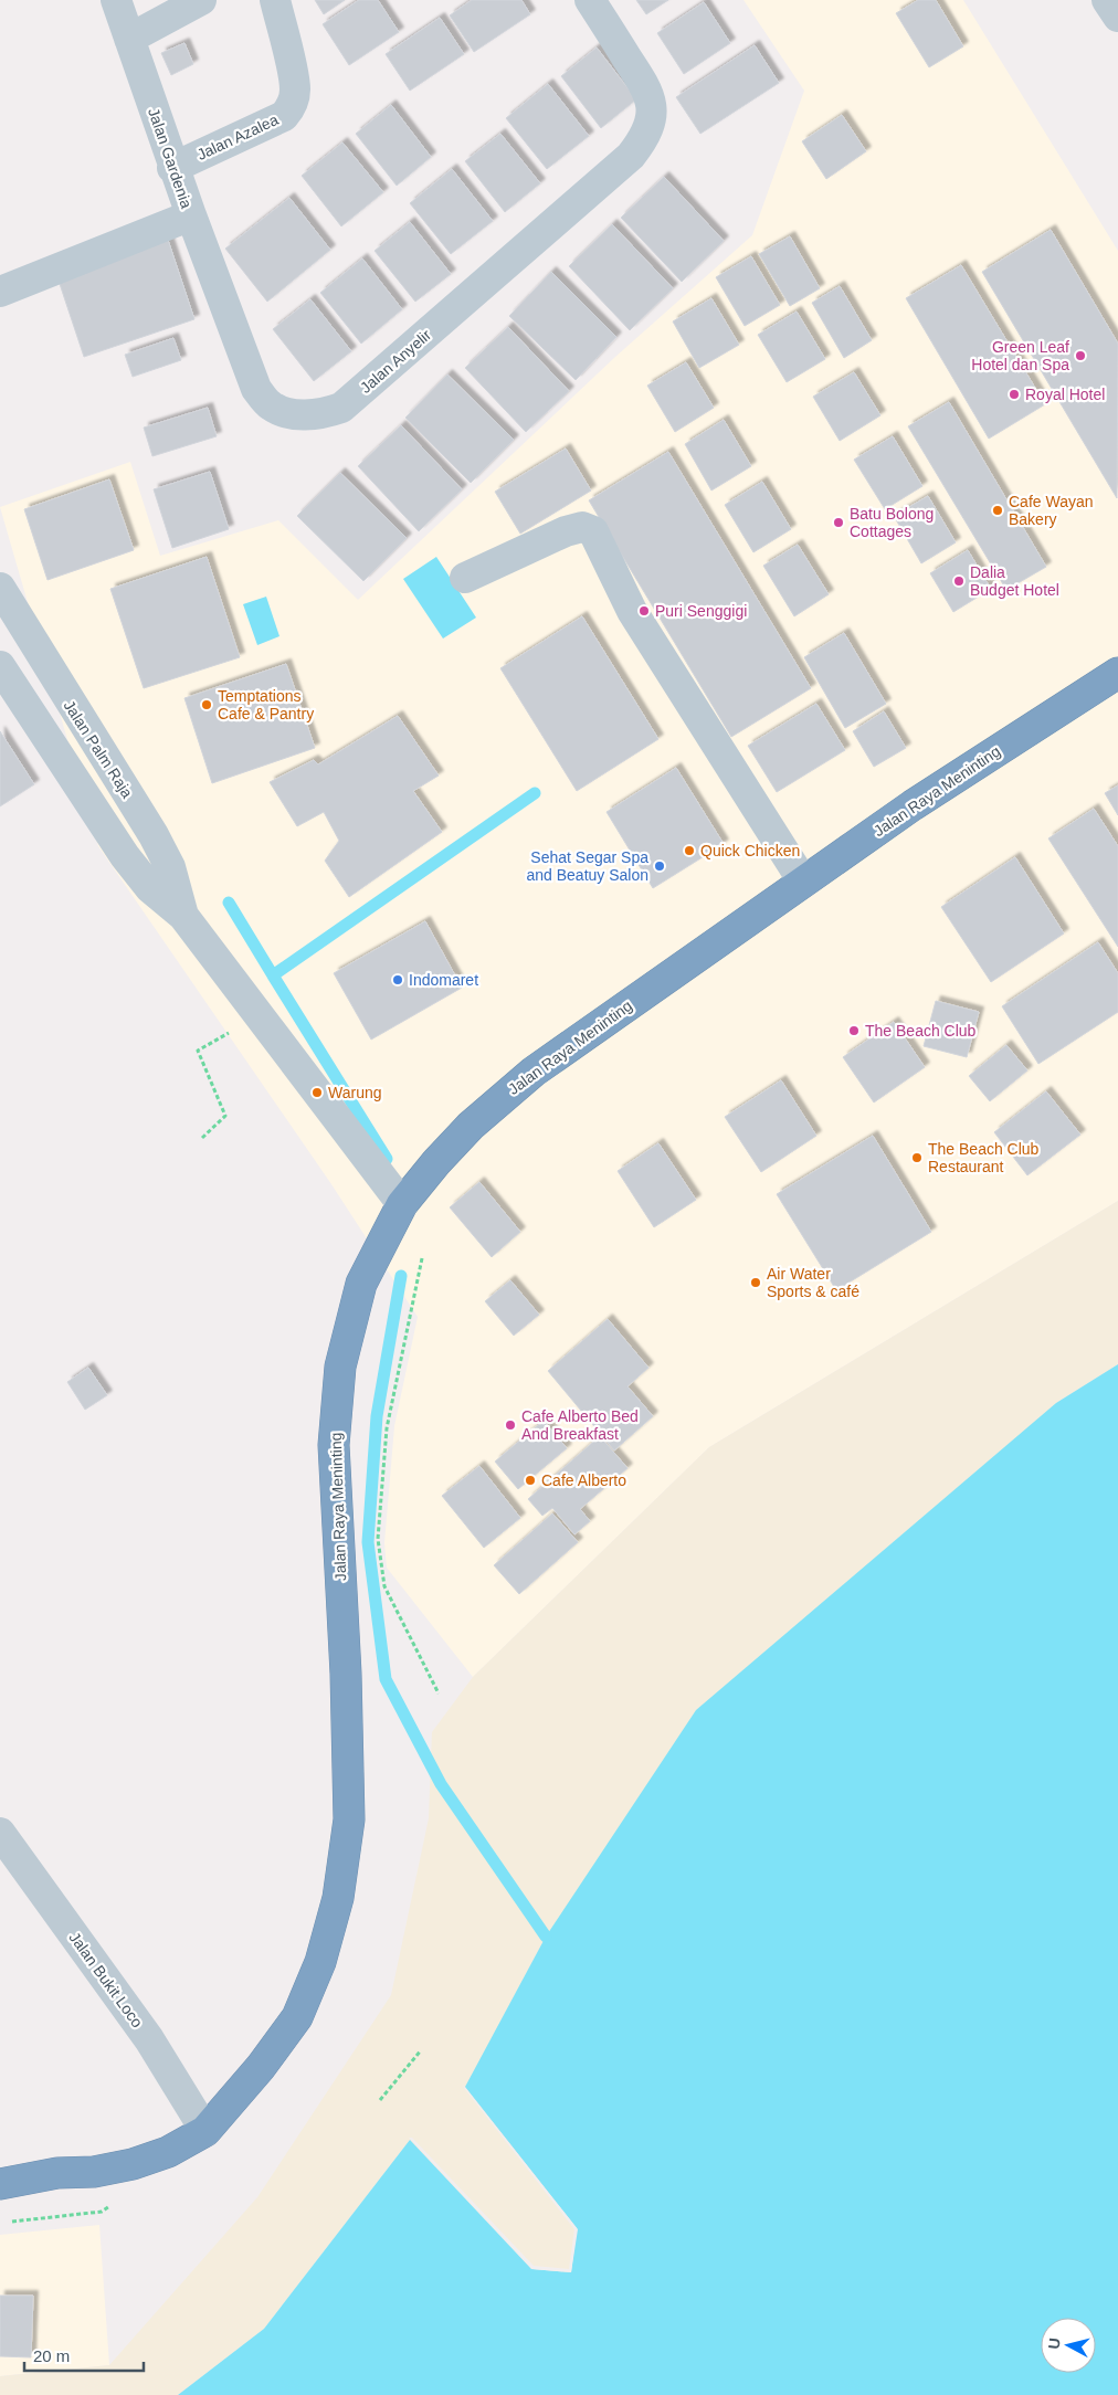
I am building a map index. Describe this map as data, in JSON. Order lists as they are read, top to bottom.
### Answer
{
  "streets": {
    "highway": ["Jalan Raya Meninting"],
    "street": [
      "Jalan Azalea",
      "Jalan Gardenia",
      "Jalan Anyelir",
      "Jalan Palm Raja",
      "Jalan Bukit Loco"
    ]
  },
  "crossings": [
    ["Jalan Azalea", "Jalan Gardenia"],
    ["Jalan Gardenia", "Jalan Anyelir"],
    ["Jalan Palm Raja", "Jalan Raya Meninting"],
    ["Jalan Raya Meninting", "Jalan Bukit Loco"]
  ],
  "places": [
    "Green Leaf Hotel dan Spa",
    "Royal Hotel",
    "Cafe Wayan Bakery",
    "Batu Bolong Cottages",
    "Dalia Budget Hotel",
    "Puri Senggigi",
    "Temptations Cafe & Pantry",
    "Quick Chicken",
    "Sehat Segar Spa and Beatuy Salon",
    "Indomaret",
    "The Beach Club",
    "Warung",
    "The Beach Club Restaurant",
    "Air Water Sports & café",
    "Cafe Alberto Bed And Breakfast",
    "Cafe Alberto"
  ],
  "scale_bar": "20 m",
  "north": "left"
}
